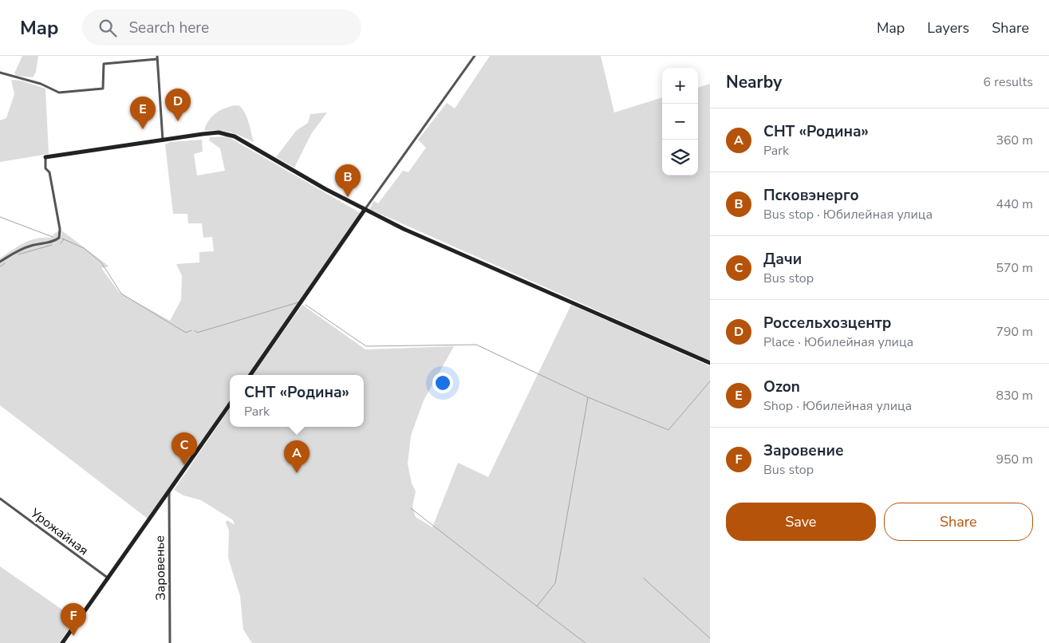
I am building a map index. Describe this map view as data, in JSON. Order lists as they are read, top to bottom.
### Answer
{
  "streets": {
    "street": ["Урожайная", "Заровенье"]
  },
  "page": {
    "header": "Map",
    "search": "Search here",
    "nav": ["Map", "Layers", "Share"],
    "heading": ["Nearby", "6 results"],
    "map_buttons": ["+", "−"],
    "pins": [
      "D",
      "E",
      "B",
      "C",
      "A",
      "F"
    ],
    "list": [
      {
        "mark": "A",
        "name": "СНТ «Родина»",
        "note": "Park",
        "value": "360 m"
      },
      {
        "mark": "B",
        "name": "Псковэнерго",
        "note": "Bus stop · Юбилейная улица",
        "value": "440 m"
      },
      {
        "mark": "C",
        "name": "Дачи",
        "note": "Bus stop",
        "value": "570 m"
      },
      {
        "mark": "D",
        "name": "Россельхозцентр",
        "note": "Place · Юбилейная улица",
        "value": "790 m"
      },
      {
        "mark": "E",
        "name": "Ozon",
        "note": "Shop · Юбилейная улица",
        "value": "830 m"
      },
      {
        "mark": "F",
        "name": "Заровение",
        "note": "Bus stop",
        "value": "950 m"
      }
    ],
    "popup": ["СНТ «Родина»", "Park"],
    "buttons": ["Save", "Share"]
  }
}
